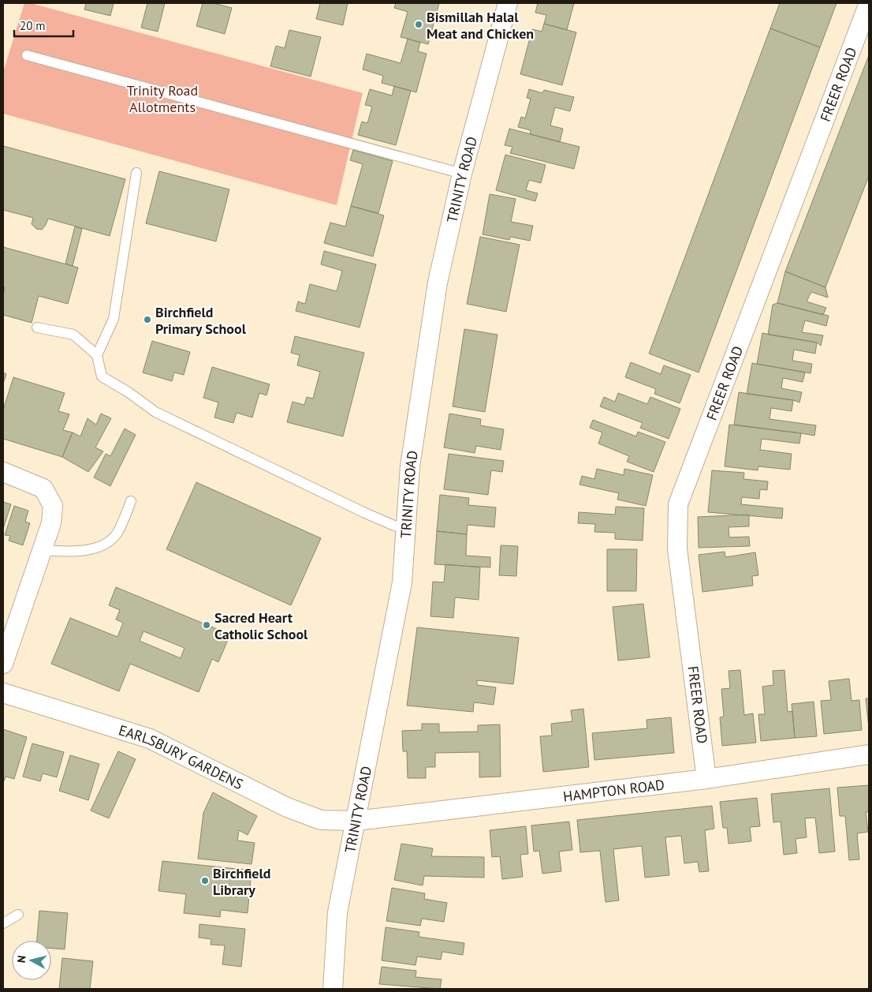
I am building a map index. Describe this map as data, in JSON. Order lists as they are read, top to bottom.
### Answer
{
  "streets": {
    "street": [
      "FREER ROAD",
      "TRINITY ROAD",
      "EARLSBURY GARDENS",
      "HAMPTON ROAD"
    ]
  },
  "crossings": [
    ["FREER ROAD", "HAMPTON ROAD"],
    ["TRINITY ROAD", "EARLSBURY GARDENS"],
    ["TRINITY ROAD", "HAMPTON ROAD"],
    ["EARLSBURY GARDENS", "HAMPTON ROAD"]
  ],
  "parks": ["Trinity Road Allotments"],
  "places": [
    "Bismillah Halal Meat and Chicken",
    "Birchfield Primary School",
    "Sacred Heart Catholic School",
    "Birchfield Library"
  ],
  "scale_bar": "20 m",
  "north": "left"
}
